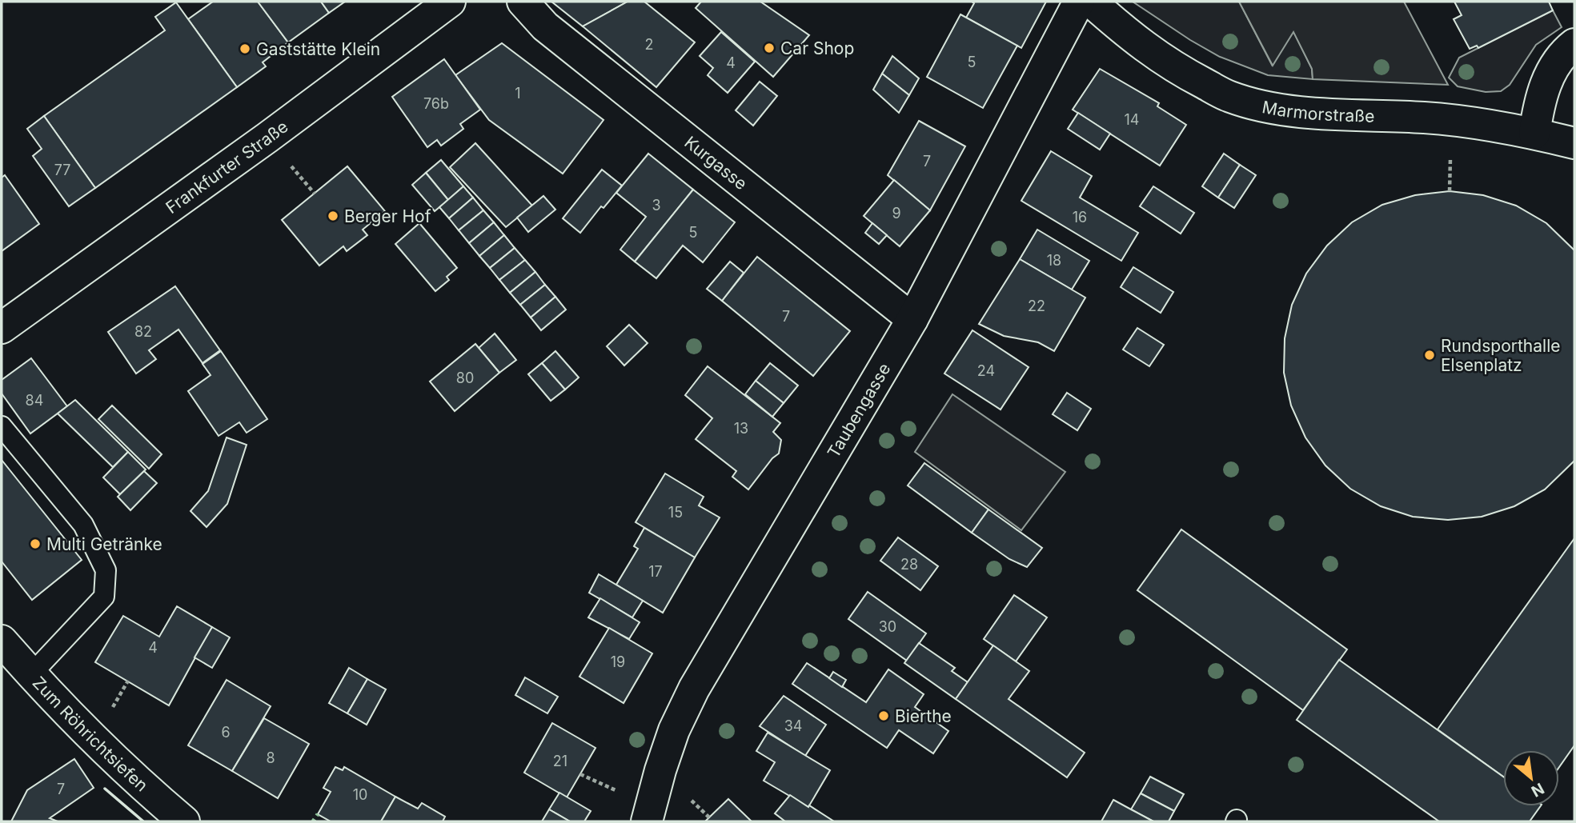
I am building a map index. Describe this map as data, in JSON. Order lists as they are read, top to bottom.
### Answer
{
  "streets": {
    "street": [
      "Marmorstraße",
      "Kurgasse",
      "Frankfurter Straße",
      "Taubengasse",
      "Zum Röhrichtsiefen"
    ]
  },
  "crossings": [
    ["Kurgasse", "Taubengasse"]
  ],
  "places": [
    "Car Shop",
    "Gaststätte Klein",
    "Berger Hof",
    "Rundsporthalle Elsenplatz",
    "Multi Getränke",
    "Bierthe"
  ],
  "house_numbers": [
    "2",
    "5",
    "4",
    "1",
    "76b",
    "14",
    "7",
    "77",
    "3",
    "9",
    "16",
    "5",
    "18",
    "22",
    "7",
    "82",
    "24",
    "80",
    "84",
    "13",
    "15",
    "28",
    "17",
    "30",
    "4",
    "19",
    "34",
    "6",
    "8",
    "21",
    "7",
    "10"
  ],
  "north": "bottom right"
}
